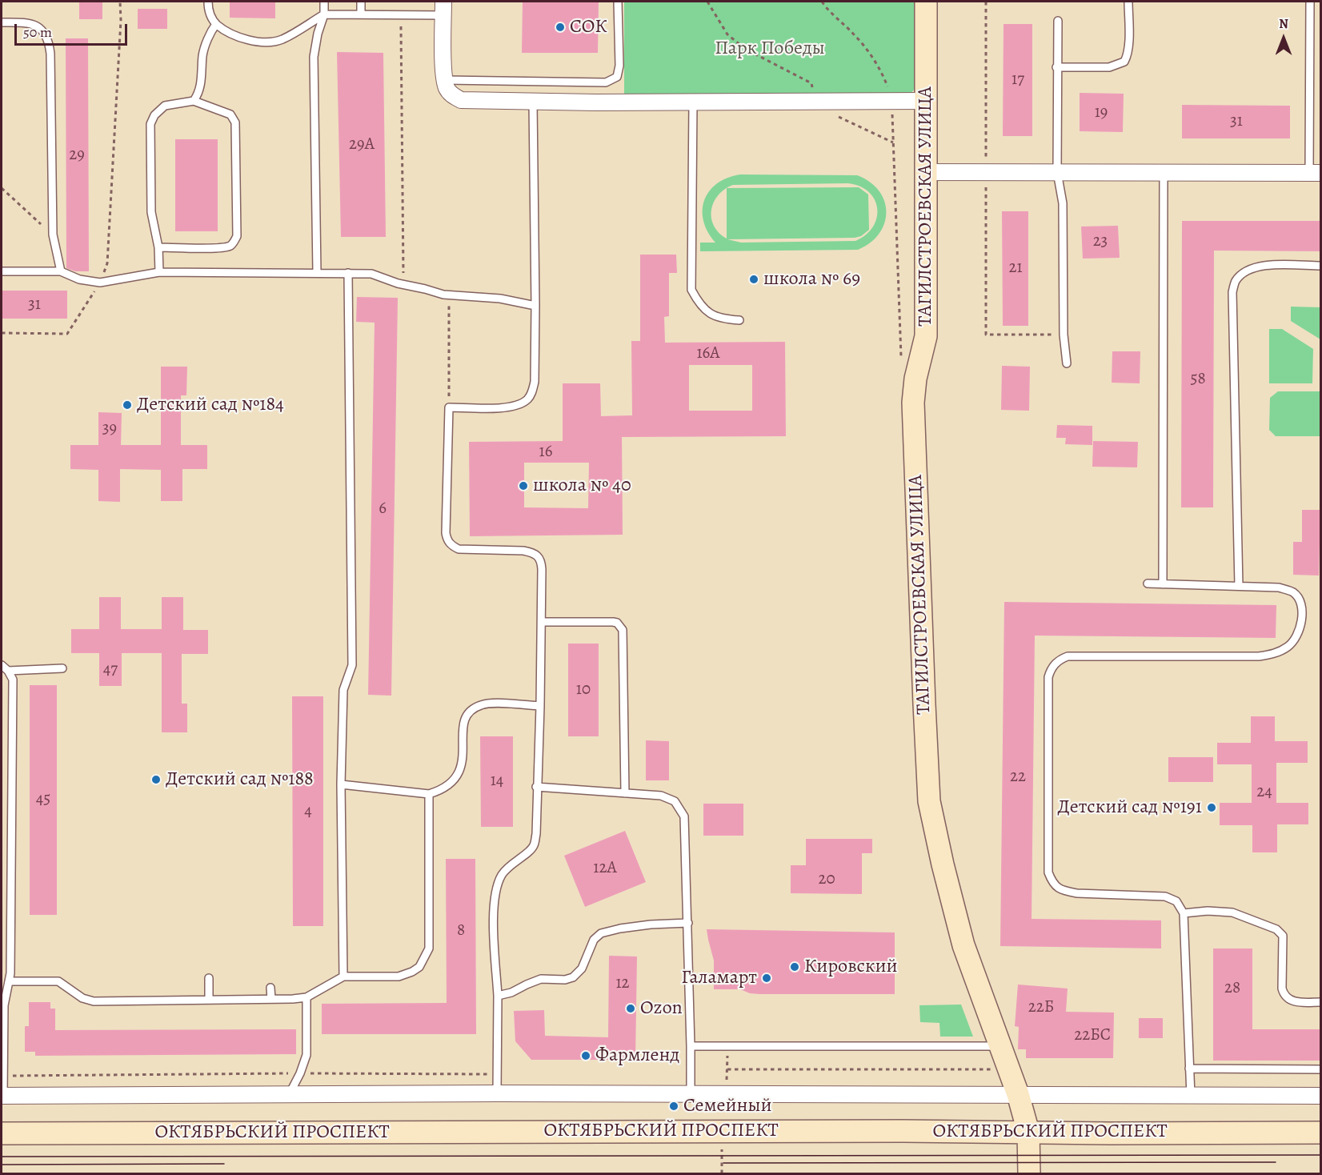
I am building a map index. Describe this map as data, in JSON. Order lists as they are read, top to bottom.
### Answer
{
  "streets": {
    "main road": ["ТАГИЛСТРОЕВСКАЯ УЛИЦА", "ОКТЯБРЬСКИЙ ПРОСПЕКТ"]
  },
  "crossings": [
    ["ТАГИЛСТРОЕВСКАЯ УЛИЦА", "ОКТЯБРЬСКИЙ ПРОСПЕКТ"]
  ],
  "parks": ["Парк Победы"],
  "places": [
    "СОК",
    "школа № 69",
    "Детский сад №184",
    "школа № 40",
    "Детский сад №188",
    "Детский сад №191",
    "Кировский",
    "Галамарт",
    "Ozon",
    "Фармленд",
    "Семейный"
  ],
  "house_numbers": [
    "17",
    "19",
    "31",
    "29А",
    "29",
    "23",
    "21",
    "31",
    "16А",
    "58",
    "39",
    "16",
    "6",
    "47",
    "10",
    "22",
    "14",
    "24",
    "45",
    "4",
    "12А",
    "20",
    "8",
    "12",
    "28",
    "22Б",
    "22БС"
  ],
  "scale_bar": "50 m",
  "north": "top"
}
